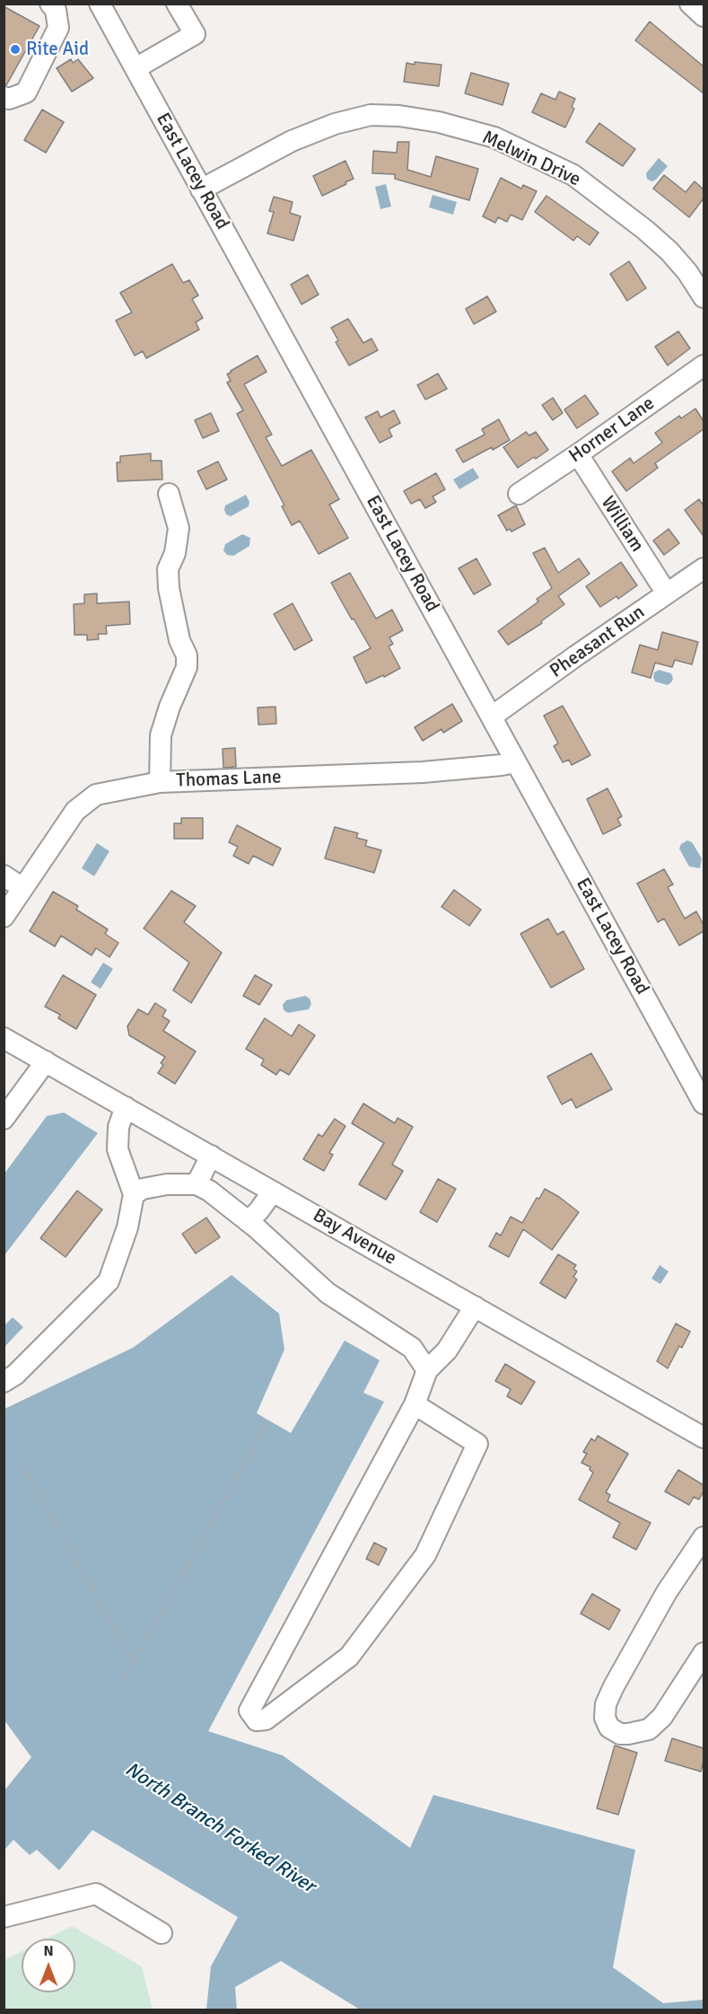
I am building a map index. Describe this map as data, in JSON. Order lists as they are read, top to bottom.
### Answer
{
  "streets": {
    "street": [
      "Melwin Drive",
      "East Lacey Road",
      "Horner Lane",
      "William",
      "Pheasant Run",
      "Thomas Lane",
      "Bay Avenue"
    ]
  },
  "crossings": [
    ["Melwin Drive", "East Lacey Road"],
    ["East Lacey Road", "Pheasant Run"],
    ["East Lacey Road", "Thomas Lane"],
    ["Horner Lane", "William"],
    ["William", "Pheasant Run"]
  ],
  "water": ["North Branch Forked River"],
  "places": ["Rite Aid"],
  "north": "top"
}
